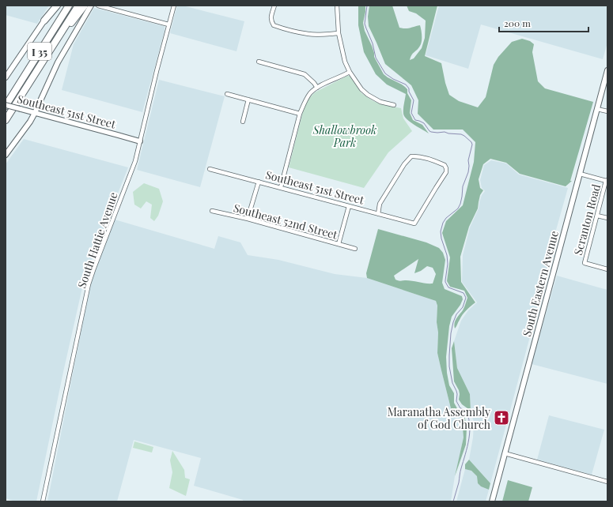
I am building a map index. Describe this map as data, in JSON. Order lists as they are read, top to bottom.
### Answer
{
  "streets": {
    "highway": ["I 35"],
    "main road": ["South Eastern Avenue"],
    "street": [
      "Southeast 51st Street",
      "Scranton Road",
      "Southeast 52nd Street",
      "South Hattie Avenue"
    ]
  },
  "crossings": [
    ["I 35", "Southeast 51st Street"],
    ["Southeast 51st Street", "South Hattie Avenue"]
  ],
  "parks": ["Shallowbrook Park"],
  "places": {
    "church": ["Maranatha Assembly of God Church"]
  },
  "scale_bar": "200 m"
}
